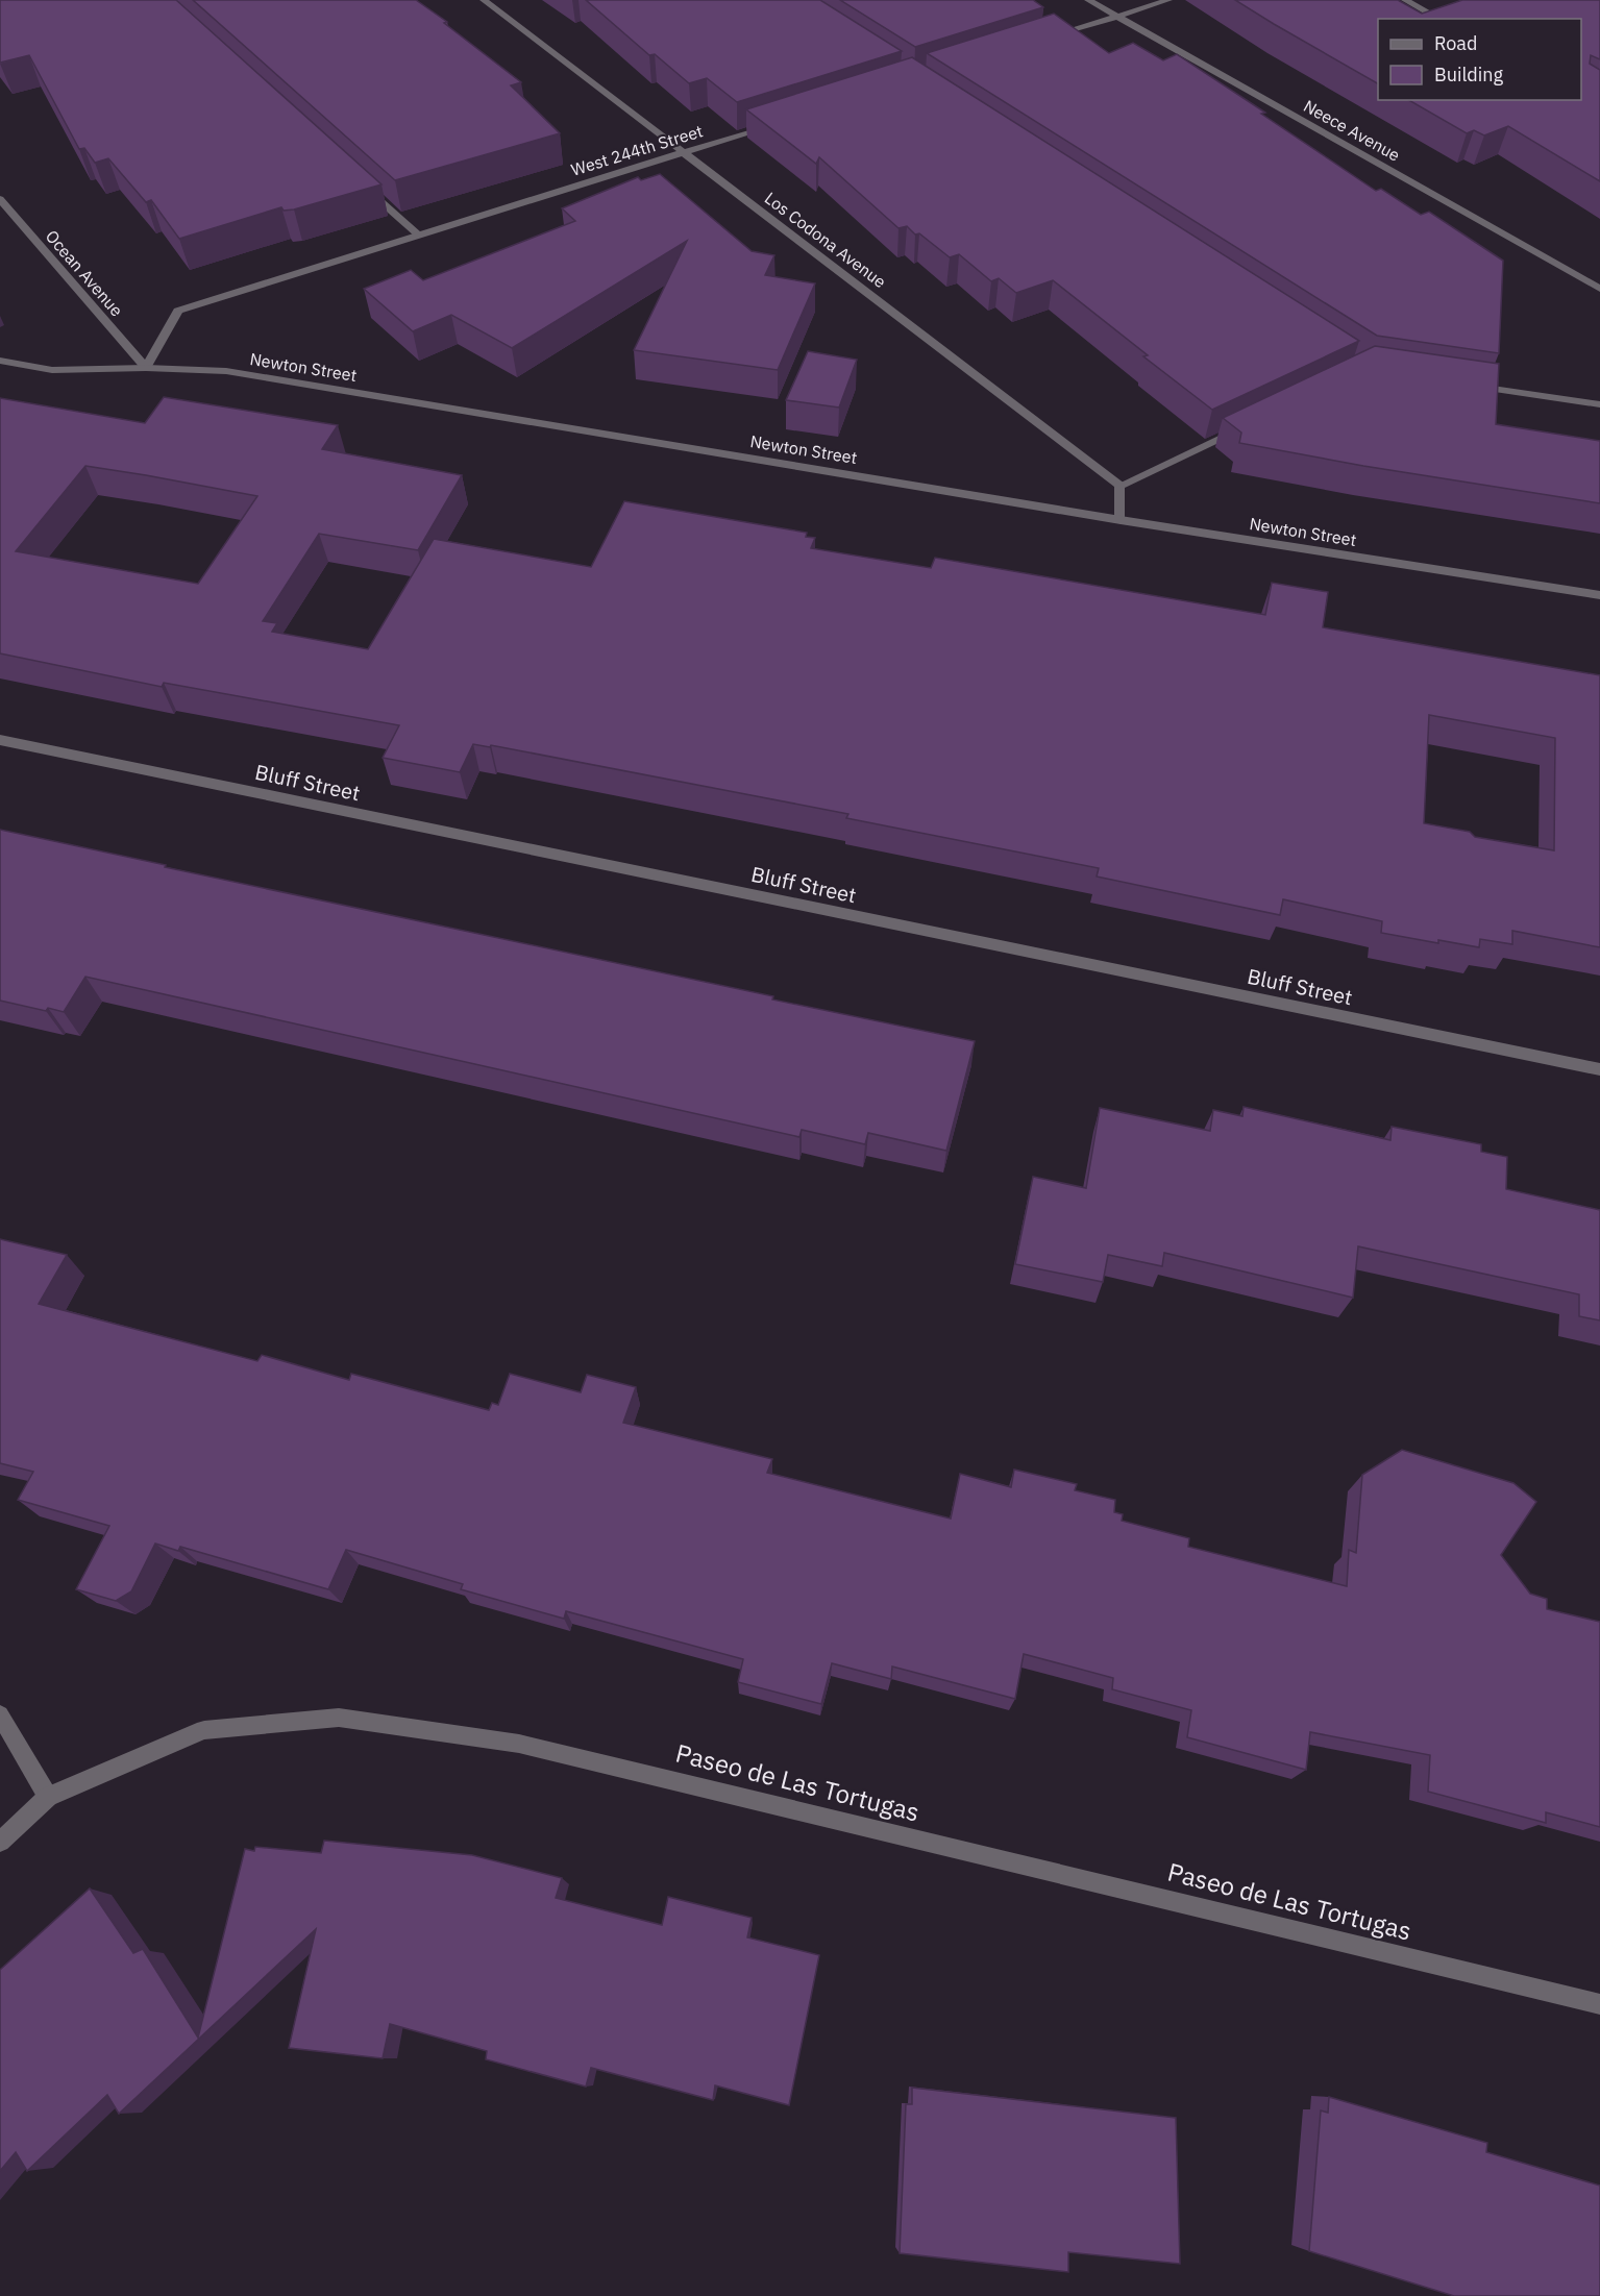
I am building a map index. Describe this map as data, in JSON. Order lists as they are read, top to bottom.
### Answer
{
  "streets": {
    "street": [
      "Neece Avenue",
      "West 244th Street",
      "Los Codona Avenue",
      "Ocean Avenue",
      "Newton Street",
      "Bluff Street",
      "Paseo de Las Tortugas"
    ]
  },
  "crossings": [
    ["West 244th Street", "Los Codona Avenue"],
    ["West 244th Street", "Ocean Avenue"],
    ["West 244th Street", "Newton Street"],
    ["Ocean Avenue", "Newton Street"]
  ],
  "legend": ["Road", "Building"]
}
